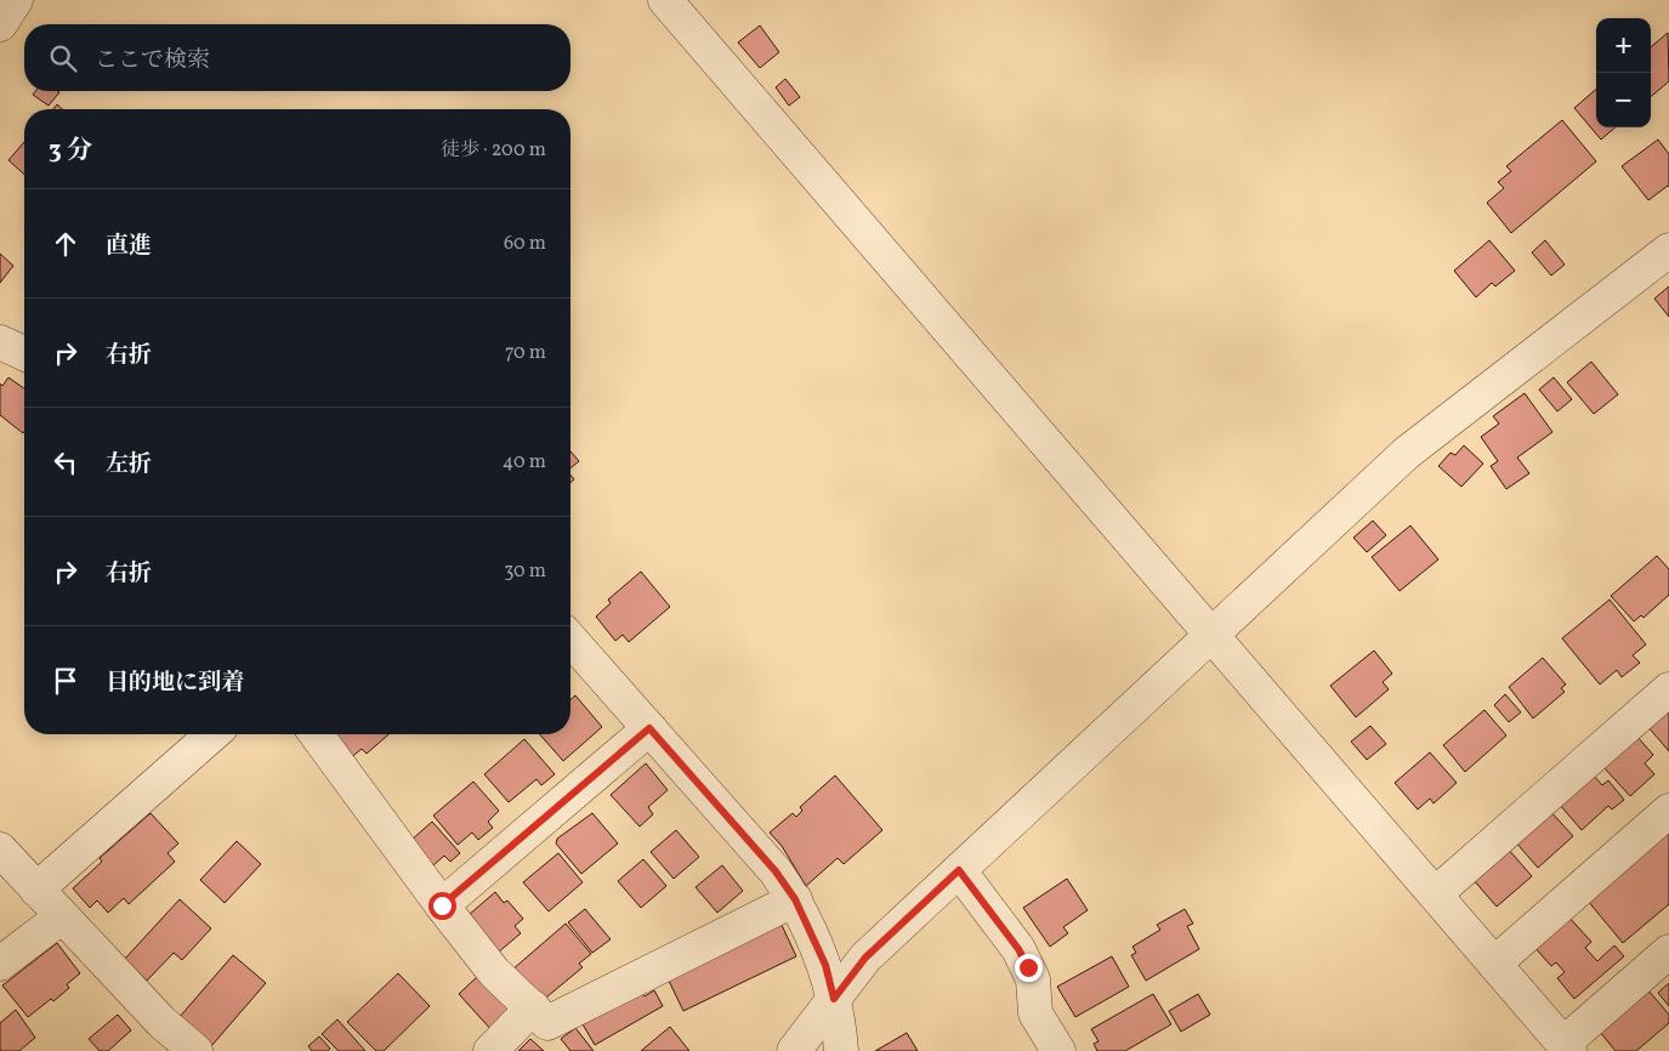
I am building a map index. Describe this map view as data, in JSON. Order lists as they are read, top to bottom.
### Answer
{
  "page": {
    "map_buttons": ["+", "−"],
    "search": "ここで検索",
    "heading": ["3 分", "徒歩 · 200 m"],
    "list": [
      ["直進", "60 m"],
      ["右折", "70 m"],
      ["左折", "40 m"],
      ["右折", "30 m"],
      "目的地に到着"
    ]
  }
}
